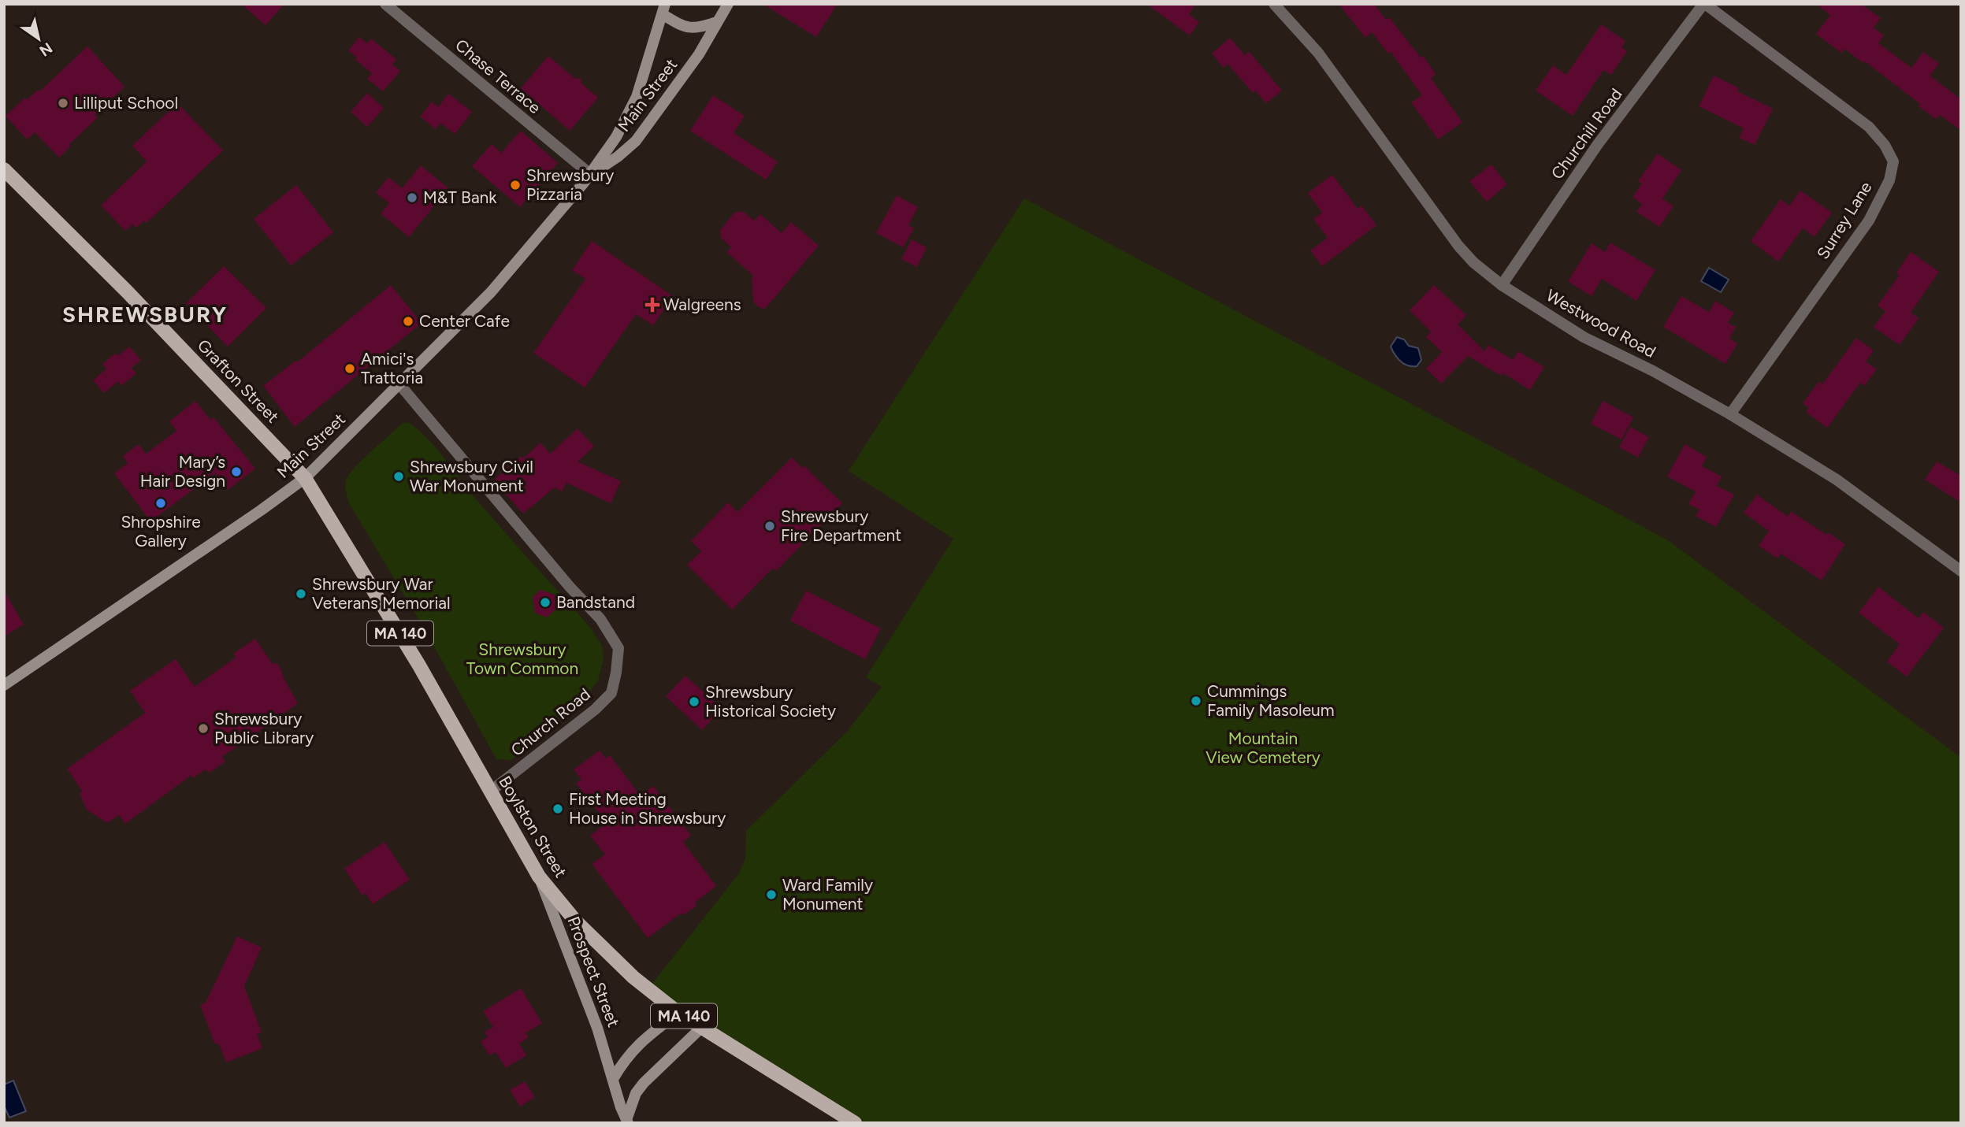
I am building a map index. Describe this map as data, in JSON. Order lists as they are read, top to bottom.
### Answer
{
  "streets": {
    "main road": [
      "Main Street",
      "Grafton Street",
      "MA 140",
      "Boylston Street",
      "Prospect Street"
    ],
    "street": [
      "Chase Terrace",
      "Churchill Road",
      "Surrey Lane",
      "Westwood Road",
      "Church Road"
    ]
  },
  "crossings": [
    ["Chase Terrace", "Main Street"],
    ["Main Street", "Grafton Street"],
    ["Main Street", "Church Road"],
    ["Main Street", "Boylston Street"],
    ["Churchill Road", "Surrey Lane"],
    ["Churchill Road", "Westwood Road"],
    ["Surrey Lane", "Westwood Road"],
    ["Grafton Street", "Boylston Street"],
    ["Church Road", "Boylston Street"],
    ["Boylston Street", "Prospect Street"]
  ],
  "districts": ["SHREWSBURY"],
  "parks": ["Shrewsbury Town Common", "Mountain View Cemetery"],
  "places": {
    "other": [
      "Lilliput School",
      "Shrewsbury Pizzaria",
      "M&T Bank",
      "Center Cafe",
      "Amici's Trattoria",
      "Mary’s Hair Design",
      "Shrewsbury Civil War Monument",
      "Shropshire Gallery",
      "Shrewsbury Fire Department",
      "Shrewsbury War Veterans Memorial",
      "Bandstand",
      "Cummings Family Masoleum",
      "Shrewsbury Historical Society",
      "Shrewsbury Public Library",
      "First Meeting House in Shrewsbury",
      "Ward Family Monument"
    ],
    "health": ["Walgreens"]
  },
  "north": "bottom right"
}
